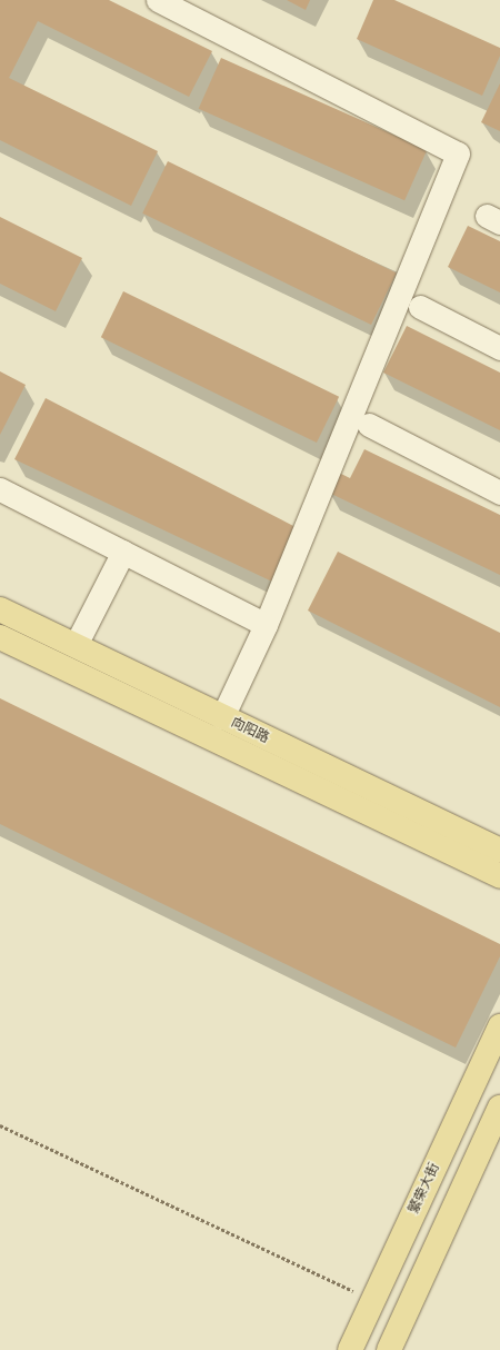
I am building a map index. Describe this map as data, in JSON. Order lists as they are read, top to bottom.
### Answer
{
  "streets": {
    "main road": ["向阳路", "繁荣大街"]
  }
}
